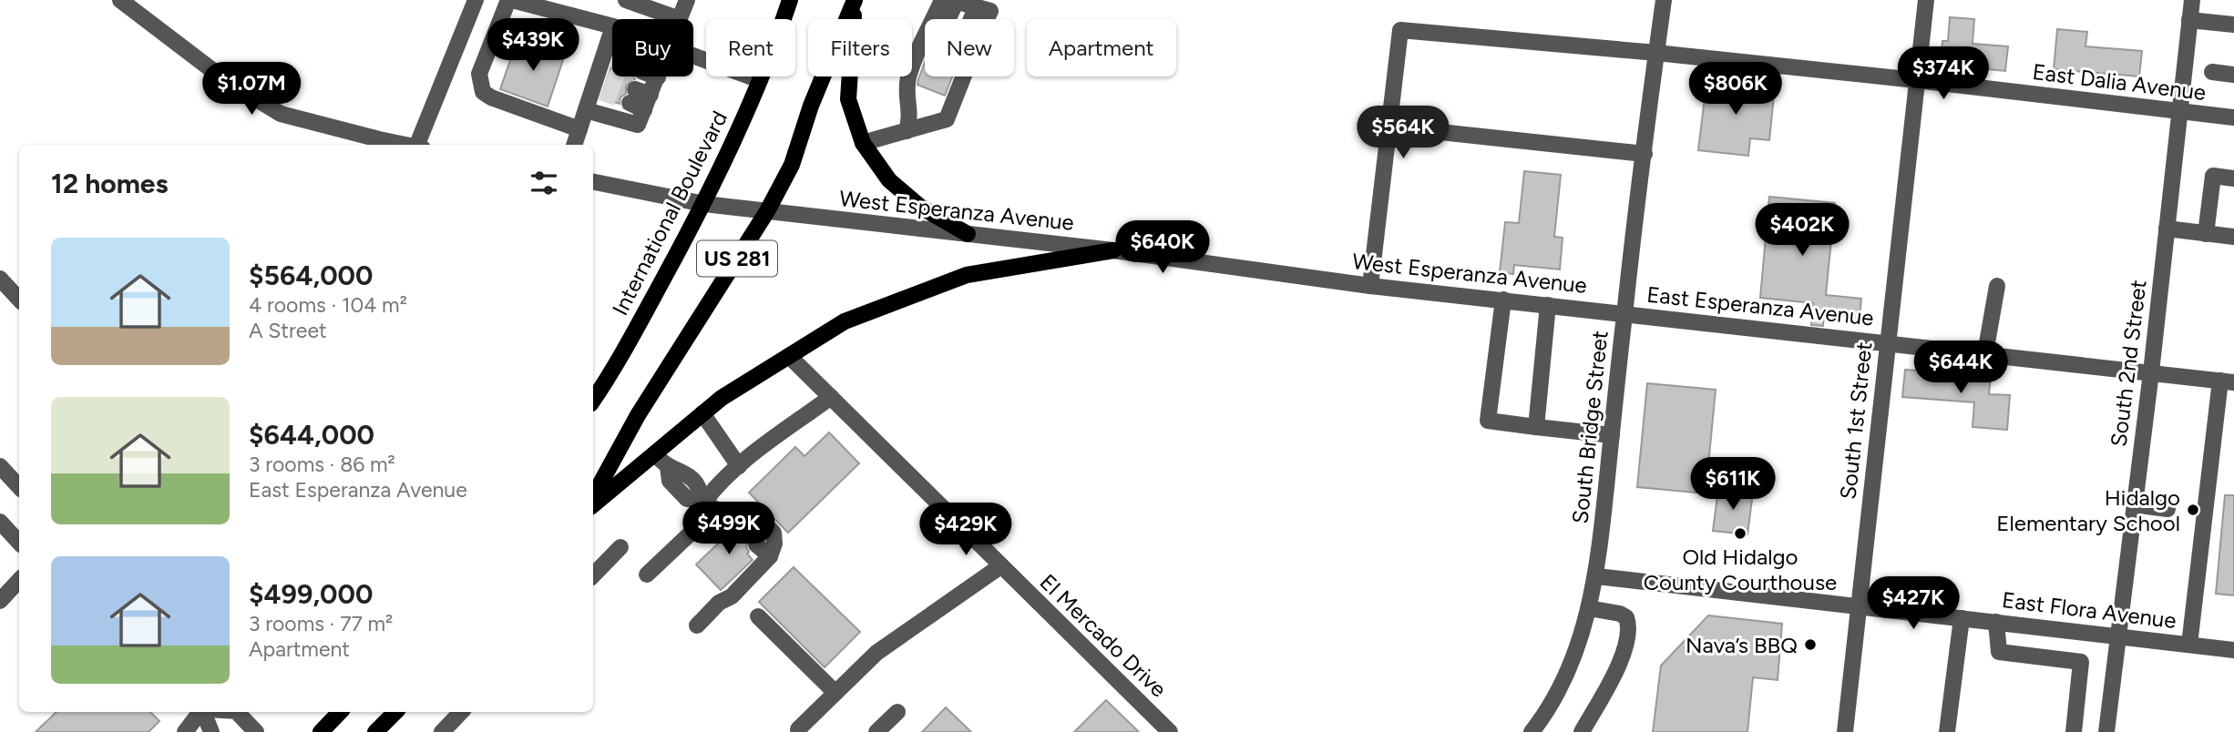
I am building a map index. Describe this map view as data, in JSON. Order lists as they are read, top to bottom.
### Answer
{
  "streets": {
    "main road": ["International Boulevard", "US 281"],
    "street": [
      "East Dalia Avenue",
      "West Esperanza Avenue",
      "East Esperanza Avenue",
      "South 2nd Street",
      "South 1st Street",
      "South Bridge Street",
      "East Flora Avenue",
      "El Mercado Drive"
    ]
  },
  "crossings": [
    ["East Dalia Avenue", "South 2nd Street"],
    ["East Dalia Avenue", "South 1st Street"],
    ["East Dalia Avenue", "South Bridge Street"],
    ["West Esperanza Avenue", "International Boulevard"],
    ["West Esperanza Avenue", "US 281"],
    ["West Esperanza Avenue", "East Esperanza Avenue"],
    ["West Esperanza Avenue", "South Bridge Street"],
    ["East Esperanza Avenue", "South 2nd Street"],
    ["East Esperanza Avenue", "South 1st Street"],
    ["East Esperanza Avenue", "South Bridge Street"],
    ["South 2nd Street", "East Flora Avenue"],
    ["South 1st Street", "East Flora Avenue"],
    ["South Bridge Street", "East Flora Avenue"]
  ],
  "places": ["Hidalgo Elementary School", "Old Hidalgo County Courthouse", "Nava’s BBQ"],
  "page": {
    "price": [
      "$439K",
      "$374K",
      "$1.07M",
      "$806K",
      "$564K",
      "$402K",
      "$640K",
      "$644K",
      "$611K",
      "$499K",
      "$429K",
      "$427K"
    ],
    "chip": [
      "Buy",
      "Rent",
      "Filters",
      "New",
      "Apartment"
    ],
    "heading": "12 homes",
    "list": [
      {
        "name": "$564,000",
        "note": "4 rooms · 104 m² · A Street"
      },
      {
        "name": "$644,000",
        "note": "3 rooms · 86 m² · East Esperanza Avenue"
      },
      {
        "name": "$499,000",
        "note": "3 rooms · 77 m² · Apartment"
      }
    ]
  }
}
